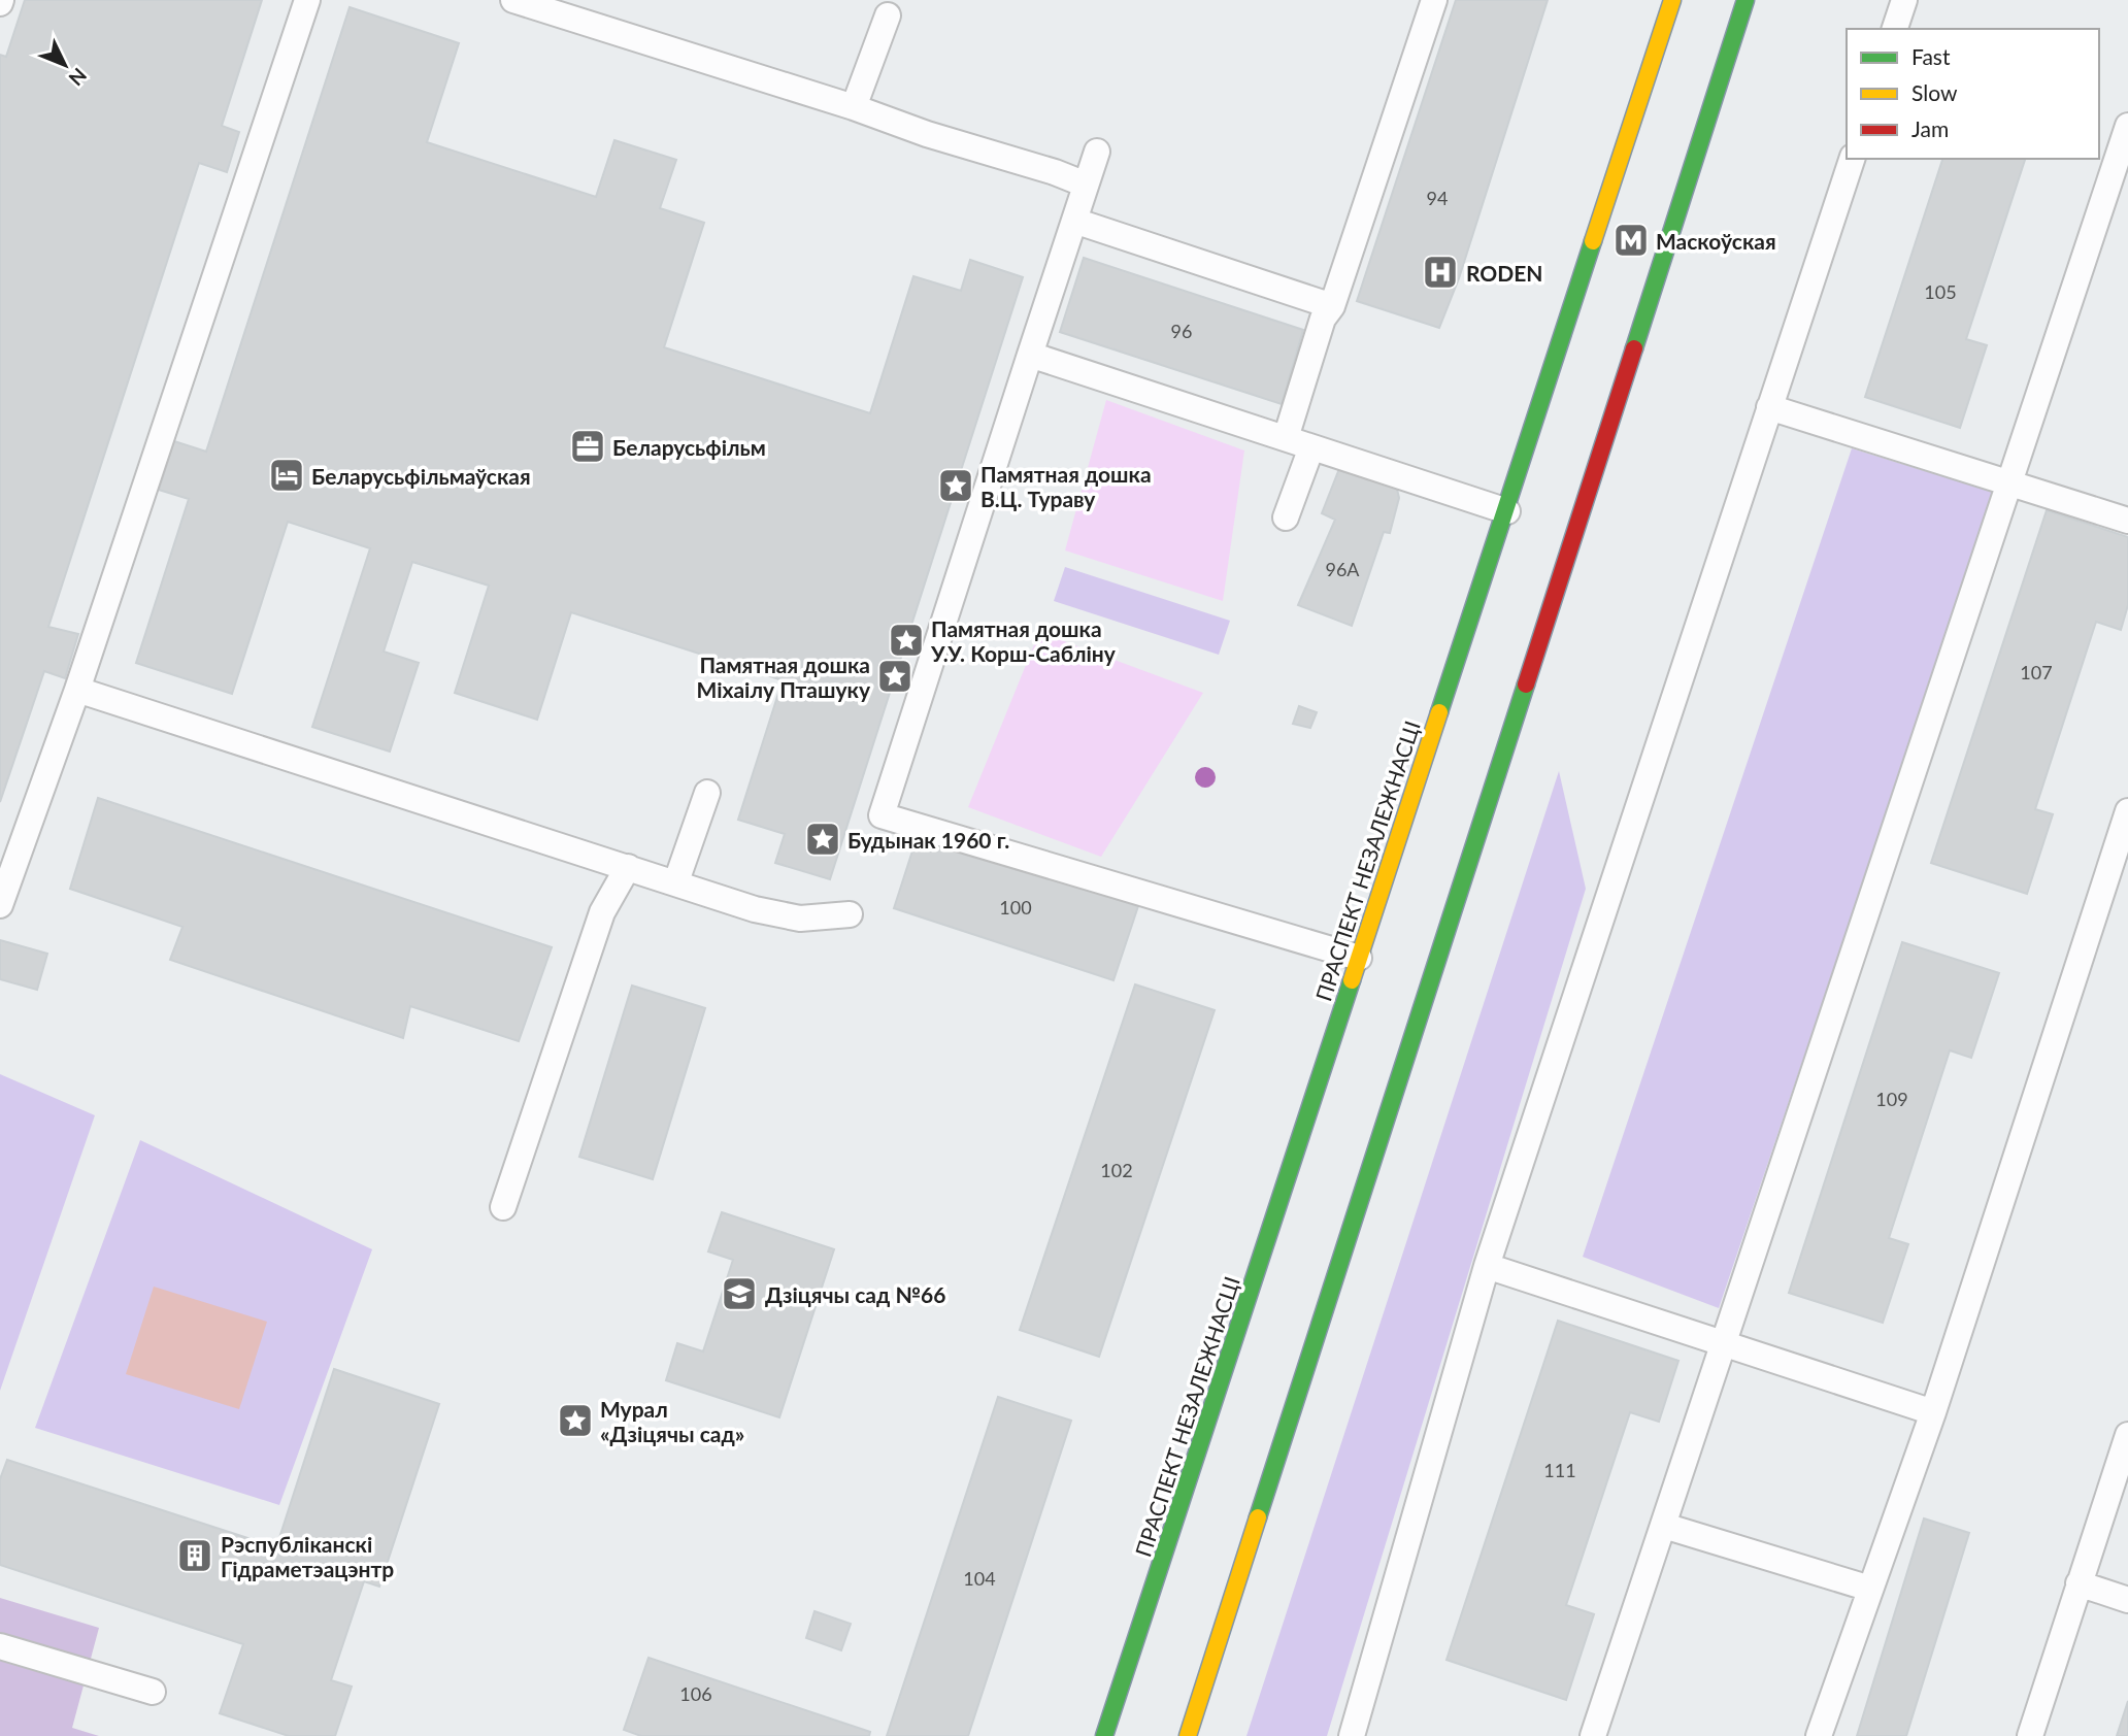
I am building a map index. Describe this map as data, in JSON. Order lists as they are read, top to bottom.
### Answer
{
  "streets": {
    "main road": ["ПРАСПЕКТ НЕЗАЛЕЖНАСЦІ"]
  },
  "places": {
    "metro station": ["Маскоўская"],
    "hospital": ["RODEN"],
    "office": ["Беларусьфільм"],
    "hotel": ["Беларусьфільмаўская"],
    "place": [
      "Памятная дошка В.Ц. Тураву",
      "Памятная дошка У.У. Корш-Сабліну",
      "Памятная дошка Міхаілу Пташуку",
      "Будынак 1960 г.",
      "Мурал «Дзіцячы сад»"
    ],
    "school or university": ["Дзіцячы сад №66"],
    "building": ["Рэспубліканскі Гідраметэацэнтр"]
  },
  "house_numbers": [
    "94",
    "105",
    "96",
    "96А",
    "107",
    "100",
    "109",
    "102",
    "111",
    "104",
    "106"
  ],
  "legend": ["Fast", "Slow", "Jam"],
  "north": "bottom right"
}
